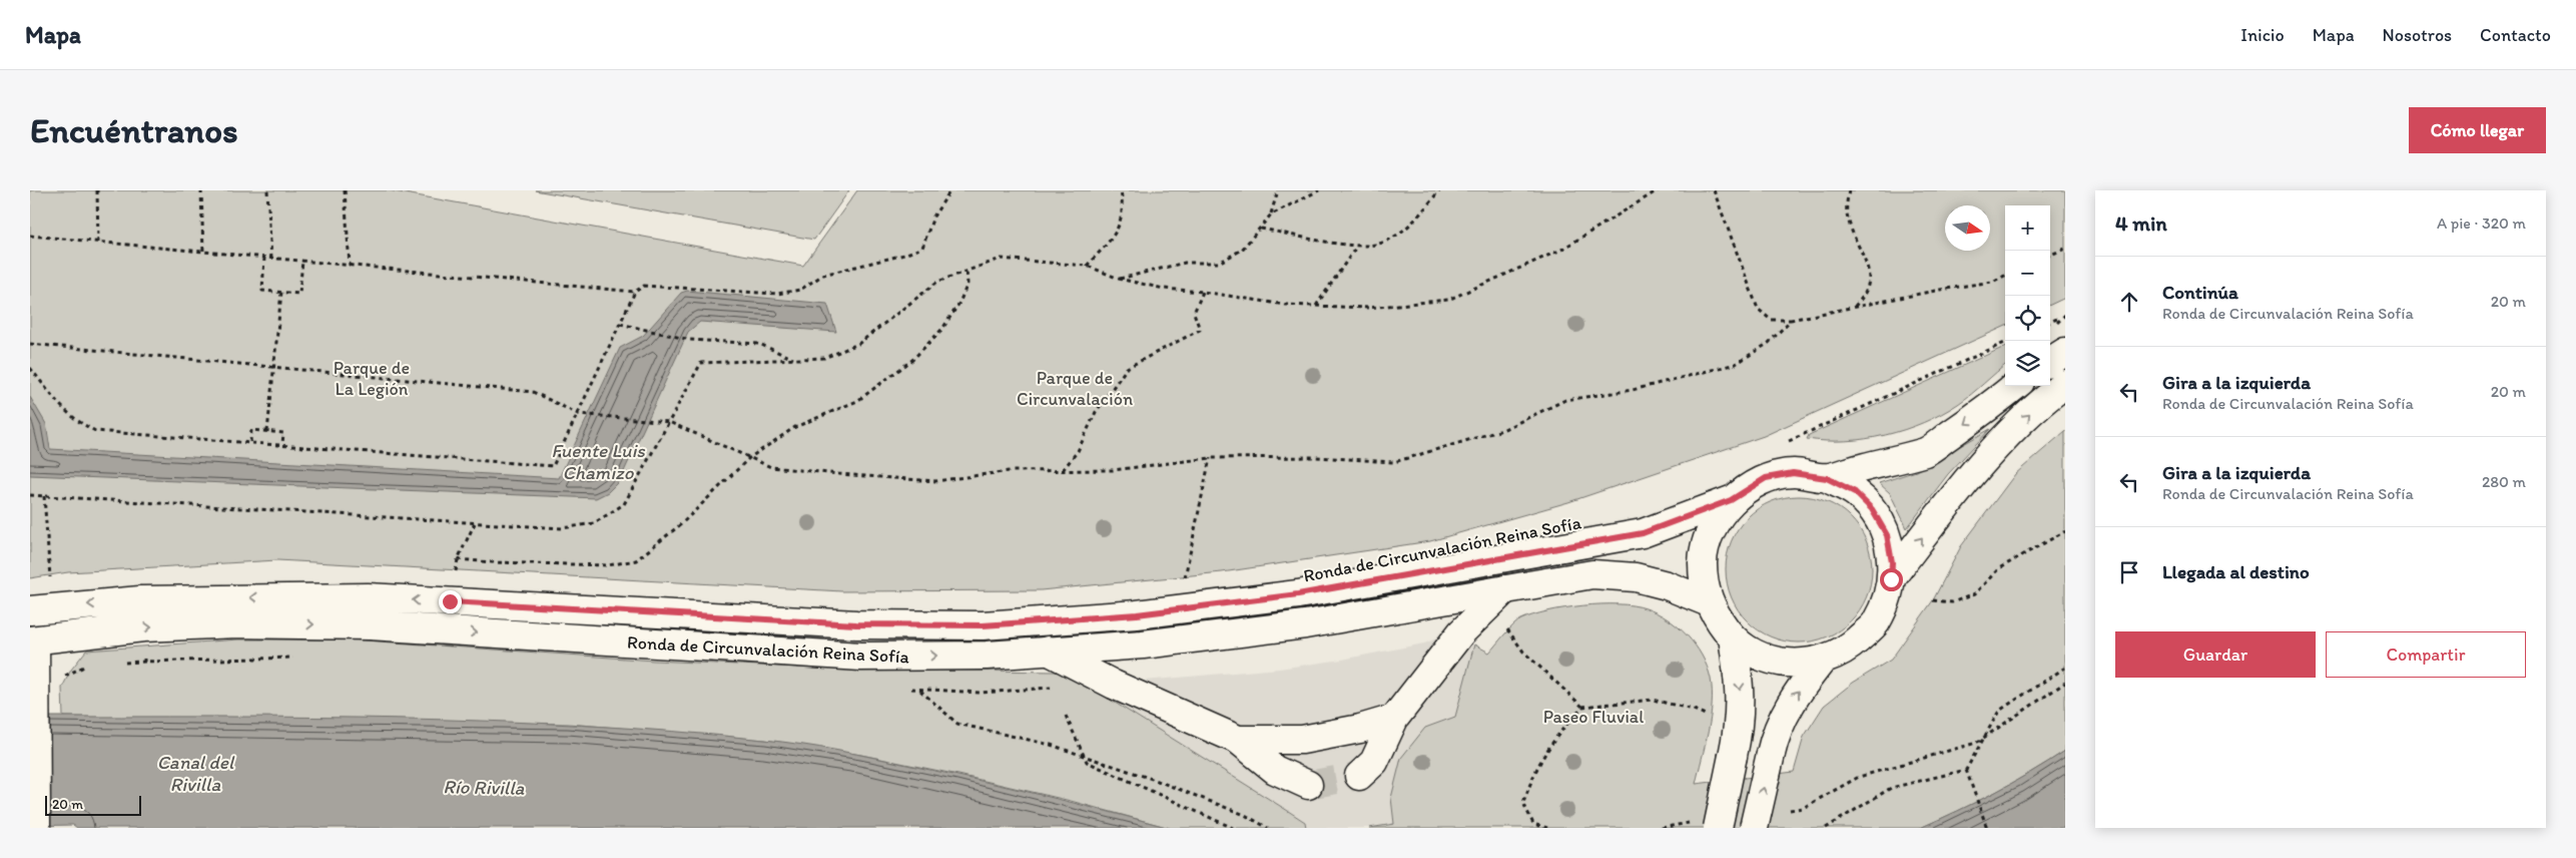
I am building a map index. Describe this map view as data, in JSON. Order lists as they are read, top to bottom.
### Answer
{
  "streets": {
    "main road": ["Ronda de Circunvalación Reina Sofía"]
  },
  "water": ["Fuente Luis Chamizo", "Canal del Rivilla", "Río Rivilla"],
  "parks": ["Parque de La Legión", "Parque de Circunvalación", "Paseo Fluvial"],
  "scale_bar": "20 m",
  "north": "right",
  "page": {
    "header": "Mapa",
    "nav": [
      "Inicio",
      "Mapa",
      "Nosotros",
      "Contacto"
    ],
    "buttons": [
      "Cómo llegar",
      ["Guardar", "Compartir"]
    ],
    "title": "Encuéntranos",
    "heading": ["4 min", "A pie · 320 m"],
    "map_buttons": ["+", "−"],
    "list": [
      ["Continúa", "Ronda de Circunvalación Reina Sofía", "20 m"],
      ["Gira a la izquierda", "Ronda de Circunvalación Reina Sofía", "20 m"],
      ["Gira a la izquierda", "Ronda de Circunvalación Reina Sofía", "280 m"],
      "Llegada al destino"
    ],
    "scale": "20 m"
  }
}
